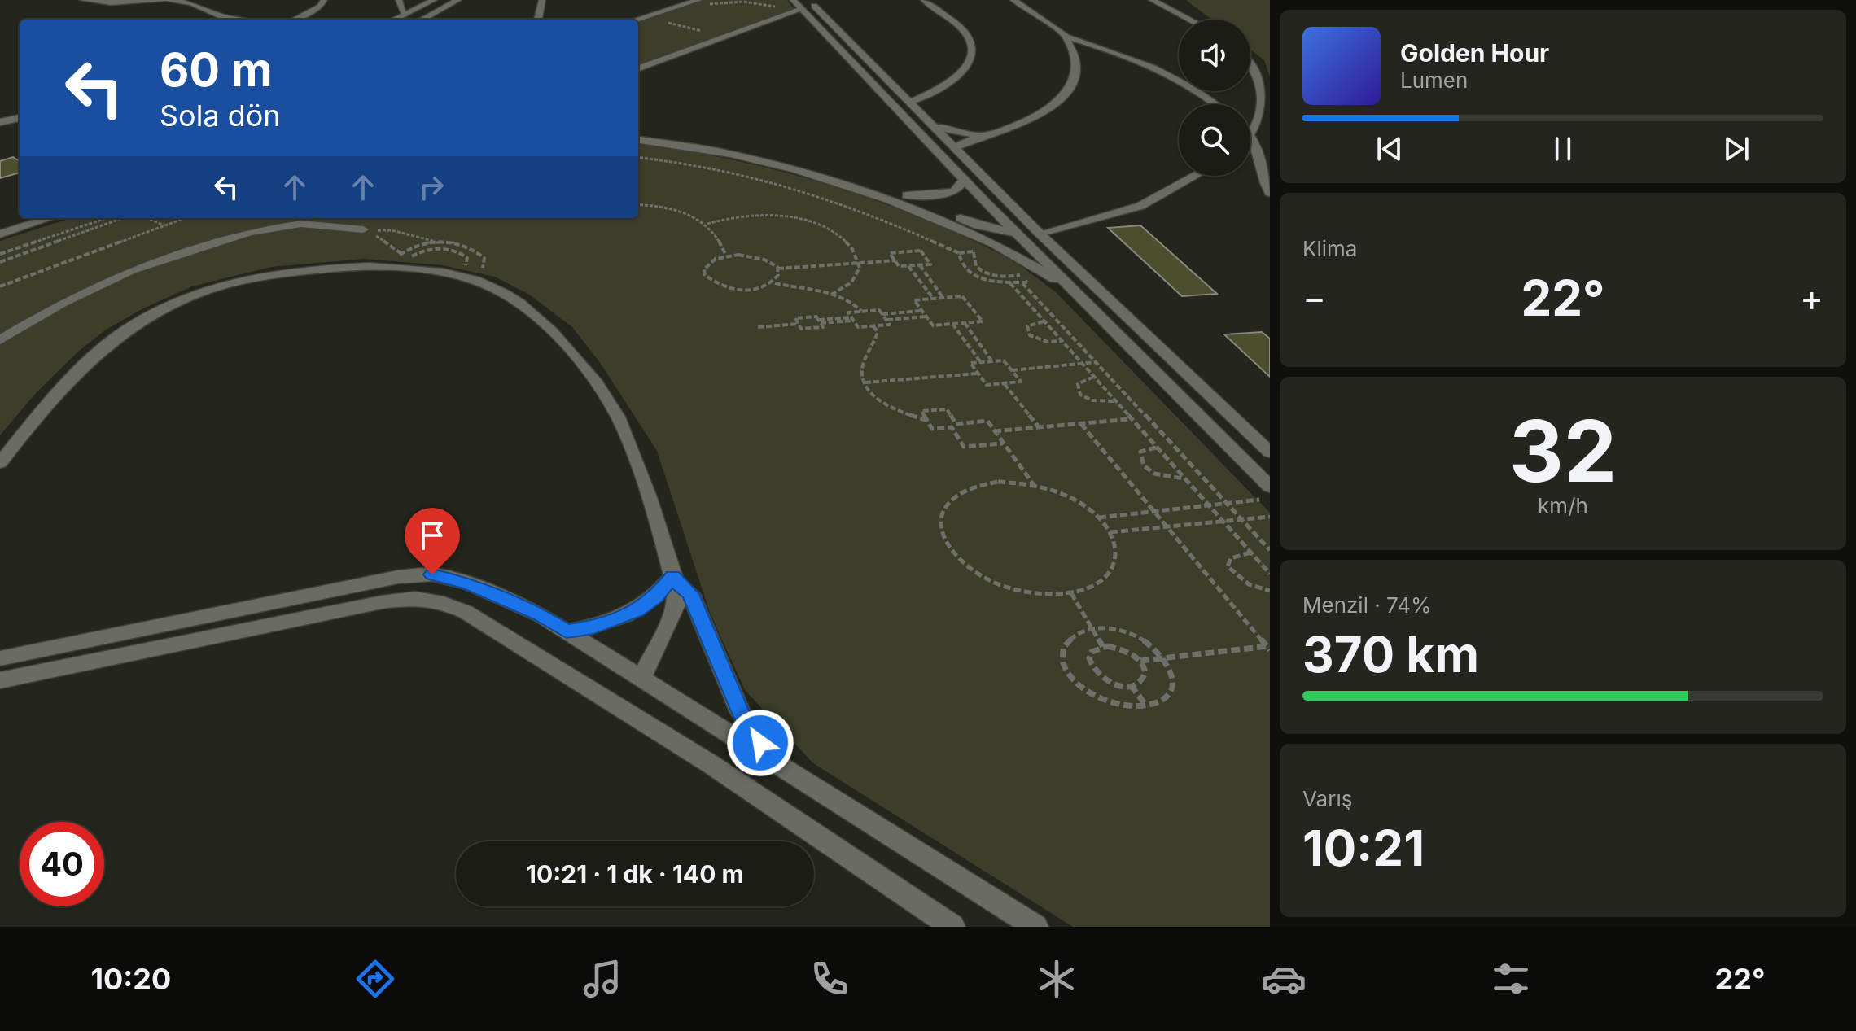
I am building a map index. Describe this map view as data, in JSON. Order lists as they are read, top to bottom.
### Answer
{
  "page": {
    "turn": ["60 m", "Sola dön"],
    "song": ["Golden Hour", "Lumen"],
    "tile": [
      "Klima",
      ["32", "km/h"],
      ["Menzil · 74%", "370 km"],
      ["Varış", "10:21"]
    ],
    "heat": ["−", "22°", "+"],
    "limit": "40",
    "trip": "10:21 · 1 dk · 140 m",
    "tabs": ["10:20", "22°"]
  }
}
